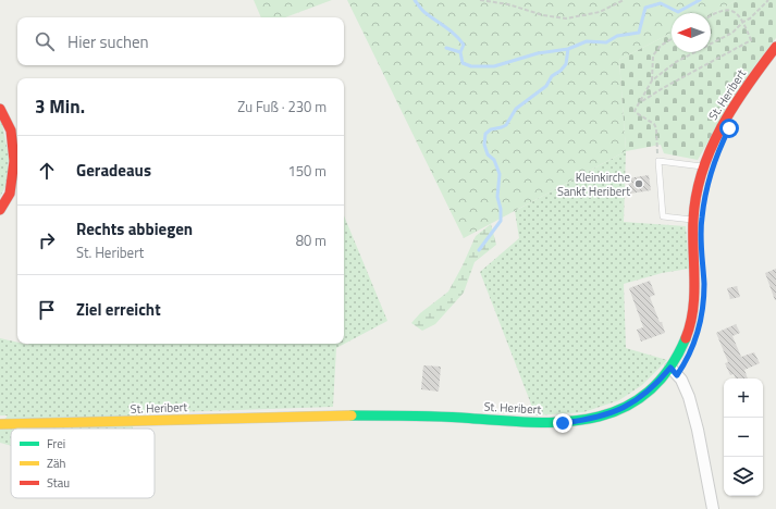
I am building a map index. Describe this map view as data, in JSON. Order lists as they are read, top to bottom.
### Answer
{
  "streets": {
    "street": ["St. Heribert"]
  },
  "places": ["Kleinkirche Sankt Heribert"],
  "legend": ["Frei", "Zäh", "Stau"],
  "north": "left",
  "page": {
    "search": "Hier suchen",
    "heading": ["3 Min.", "Zu Fuß · 230 m"],
    "list": [
      ["Geradeaus", "150 m"],
      ["Rechts abbiegen", "St. Heribert", "80 m"],
      "Ziel erreicht"
    ],
    "map_buttons": ["+", "−"]
  }
}
